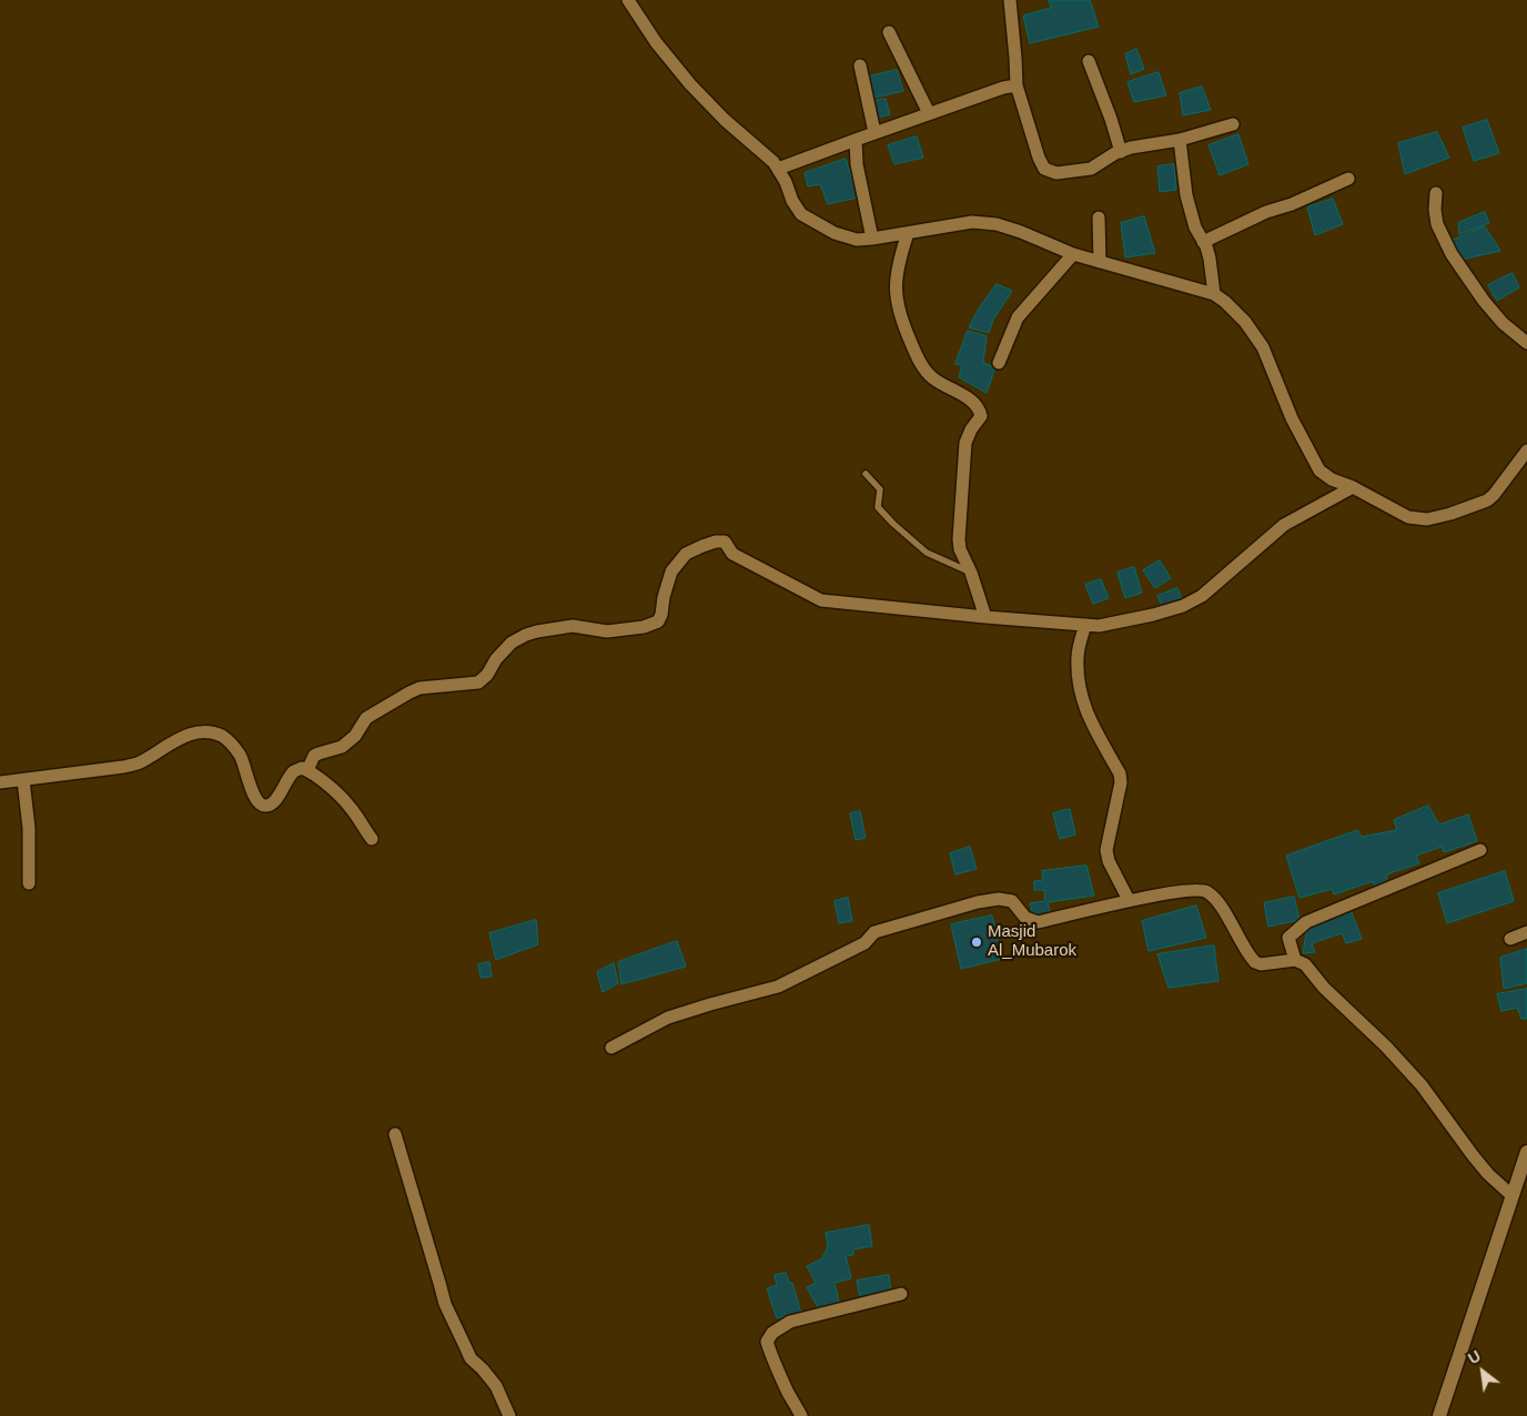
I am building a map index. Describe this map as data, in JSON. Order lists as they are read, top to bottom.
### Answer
{
  "places": ["Masjid Al_Mubarok"],
  "north": "top left"
}
